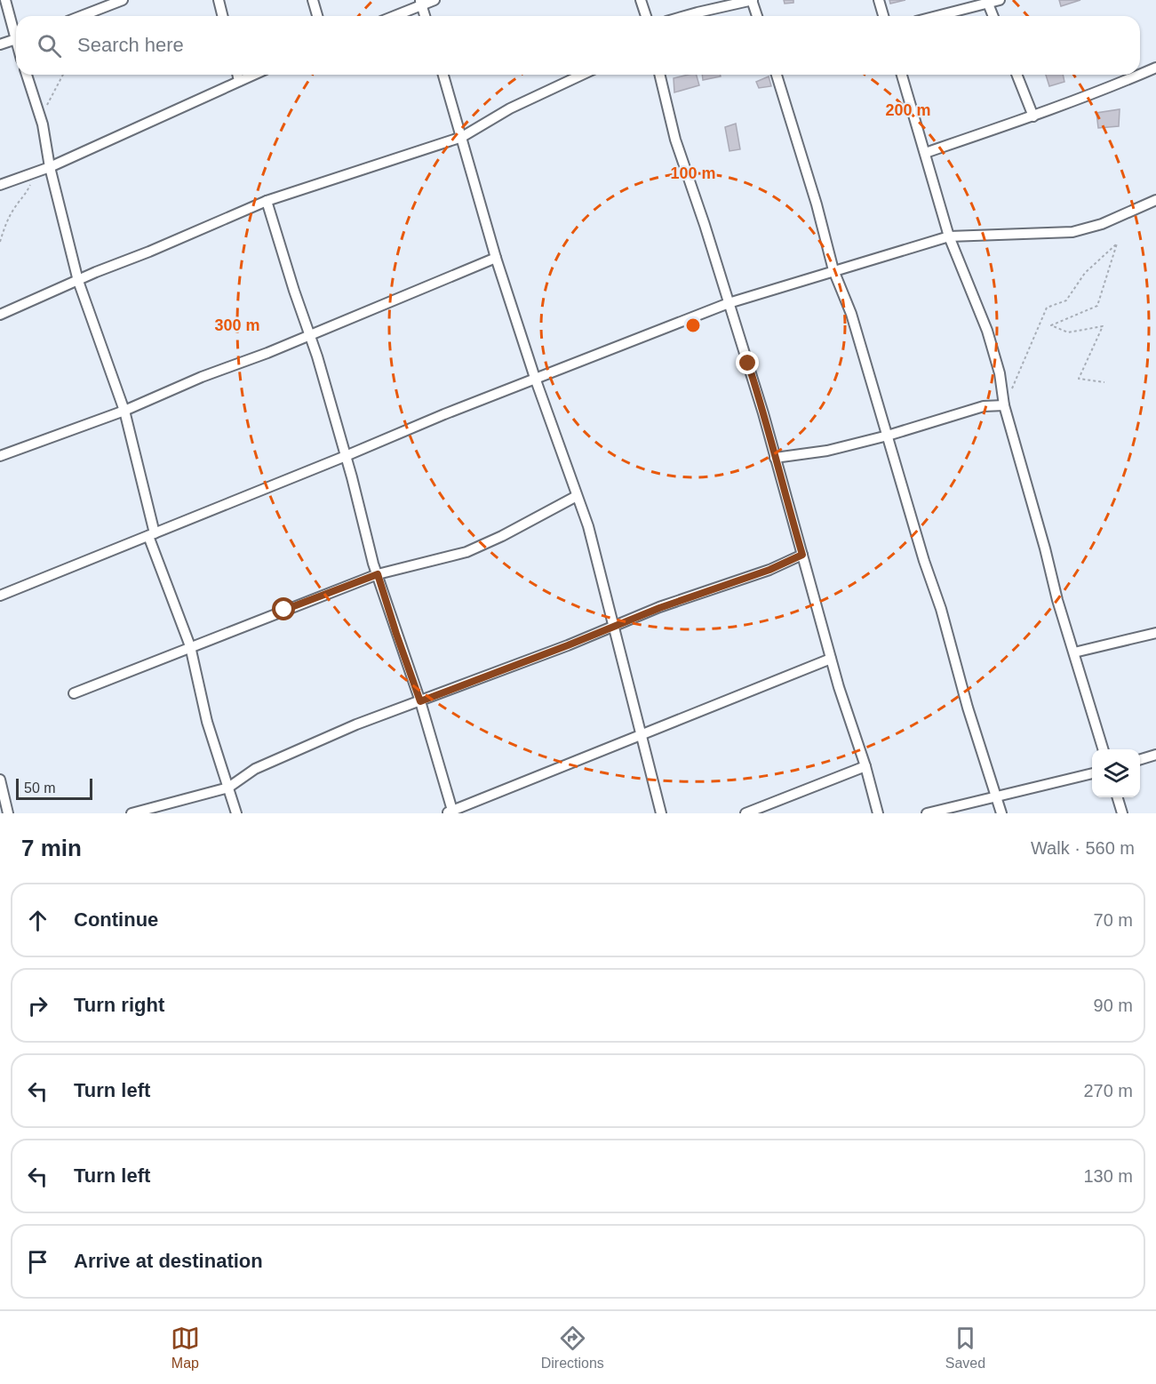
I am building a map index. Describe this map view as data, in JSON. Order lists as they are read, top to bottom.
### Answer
{
  "scale_bar": "50 m",
  "page": {
    "search": "Search here",
    "scale": "50 m",
    "heading": ["7 min", "Walk · 560 m"],
    "list": [
      ["Continue", "70 m"],
      ["Turn right", "90 m"],
      ["Turn left", "270 m"],
      ["Turn left", "130 m"],
      "Arrive at destination"
    ],
    "nav": ["Map", "Directions", "Saved"]
  },
  "rings": ["200 m", "100 m", "300 m"]
}
